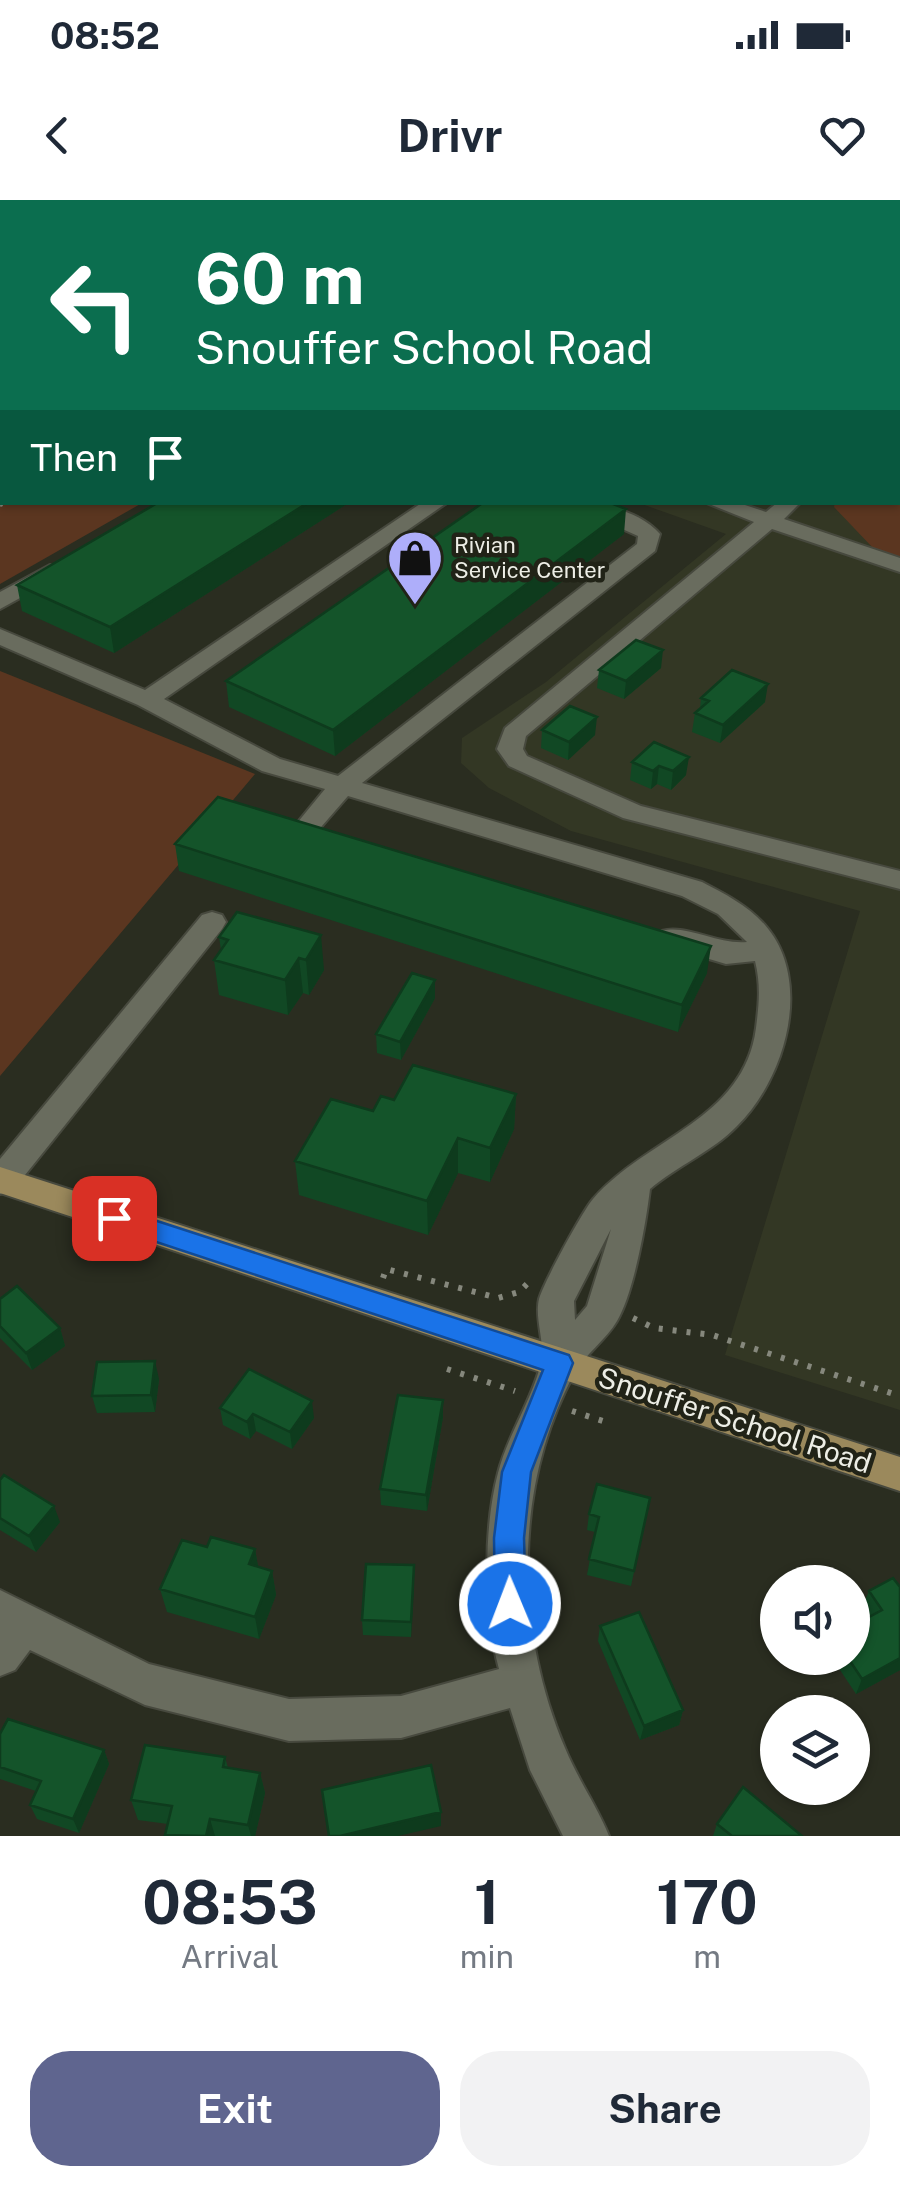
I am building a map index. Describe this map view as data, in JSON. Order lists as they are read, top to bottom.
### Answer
{
  "streets": {
    "main road": ["Snouffer School Road"]
  },
  "places": {
    "shop": ["Rivian Service Center"]
  },
  "page": {
    "status": "08:52",
    "header": "Drivr",
    "turn": ["60 m", "Snouffer School Road"],
    "then": "Then",
    "eta": [
      "08:53",
      "Arrival",
      "1",
      "min",
      "170",
      "m"
    ],
    "buttons": ["Exit", "Share"]
  }
}
